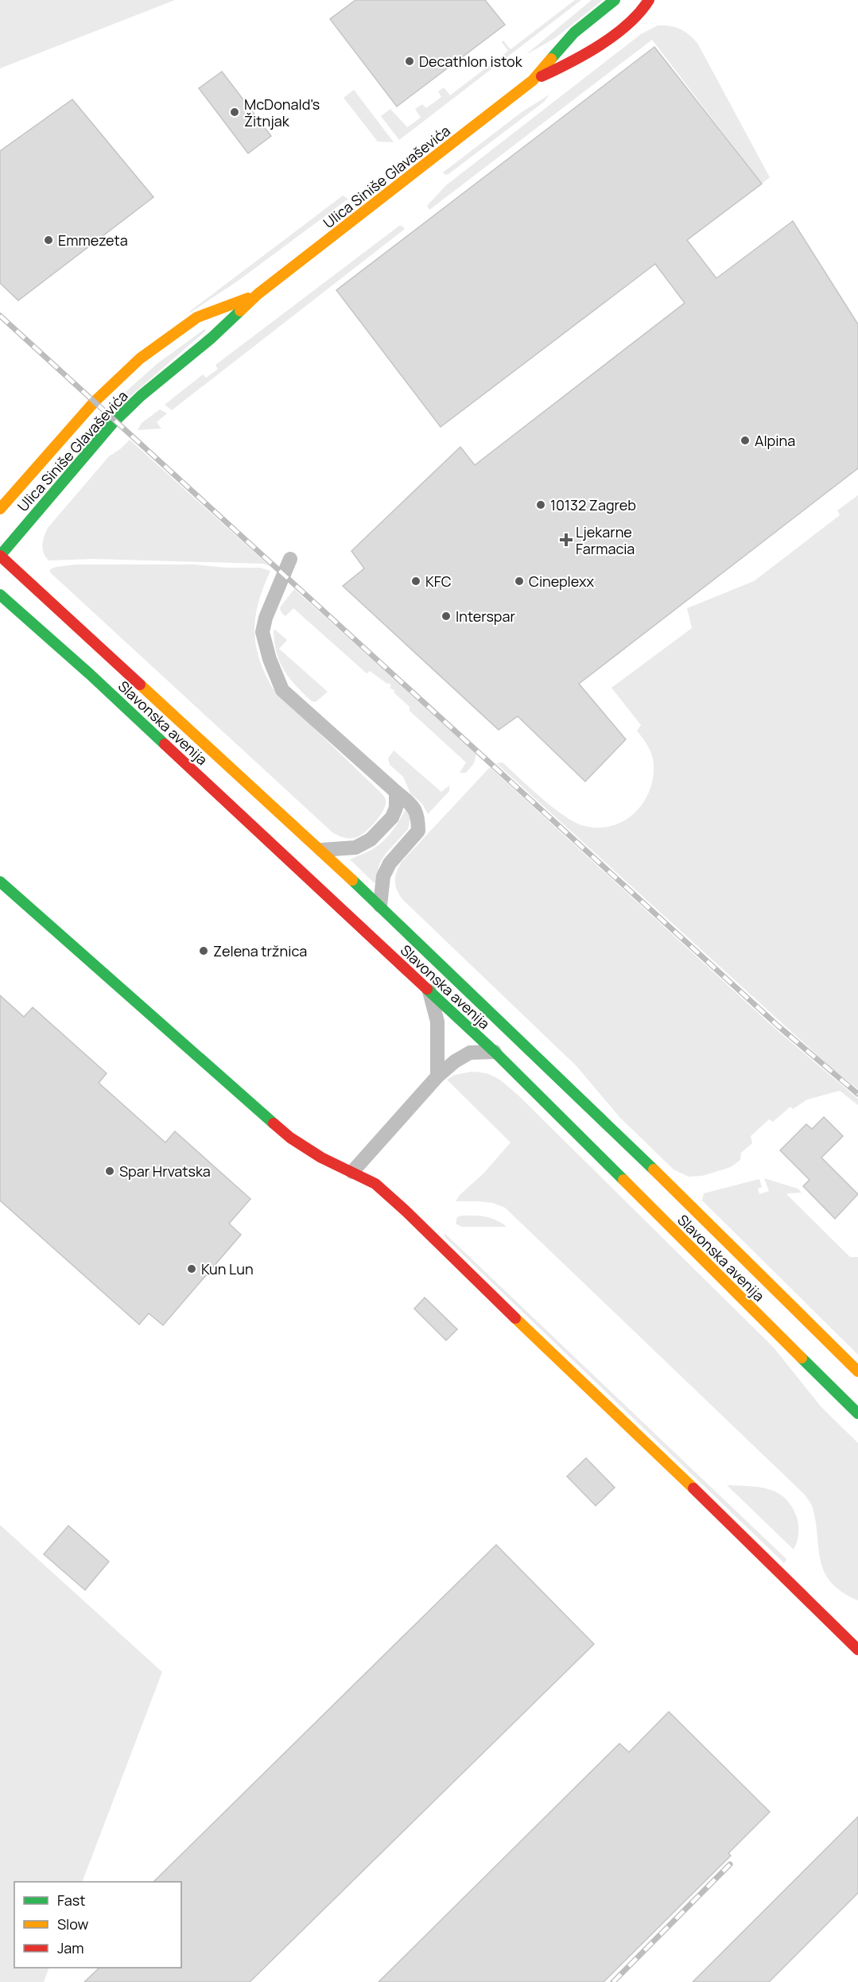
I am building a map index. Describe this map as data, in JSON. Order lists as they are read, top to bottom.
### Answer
{
  "streets": {
    "street": ["Ulica Siniše Glavaševića", "Slavonska avenija"]
  },
  "crossings": [
    ["Ulica Siniše Glavaševića", "Slavonska avenija"]
  ],
  "places": {
    "other": [
      "Decathlon istok",
      "McDonald's Žitnjak",
      "Emmezeta",
      "Alpina",
      "10132 Zagreb",
      "KFC",
      "Cineplexx",
      "Interspar",
      "Zelena tržnica",
      "Spar Hrvatska",
      "Kun Lun"
    ],
    "health": ["Ljekarne Farmacia"]
  },
  "legend": ["Fast", "Slow", "Jam"]
}
